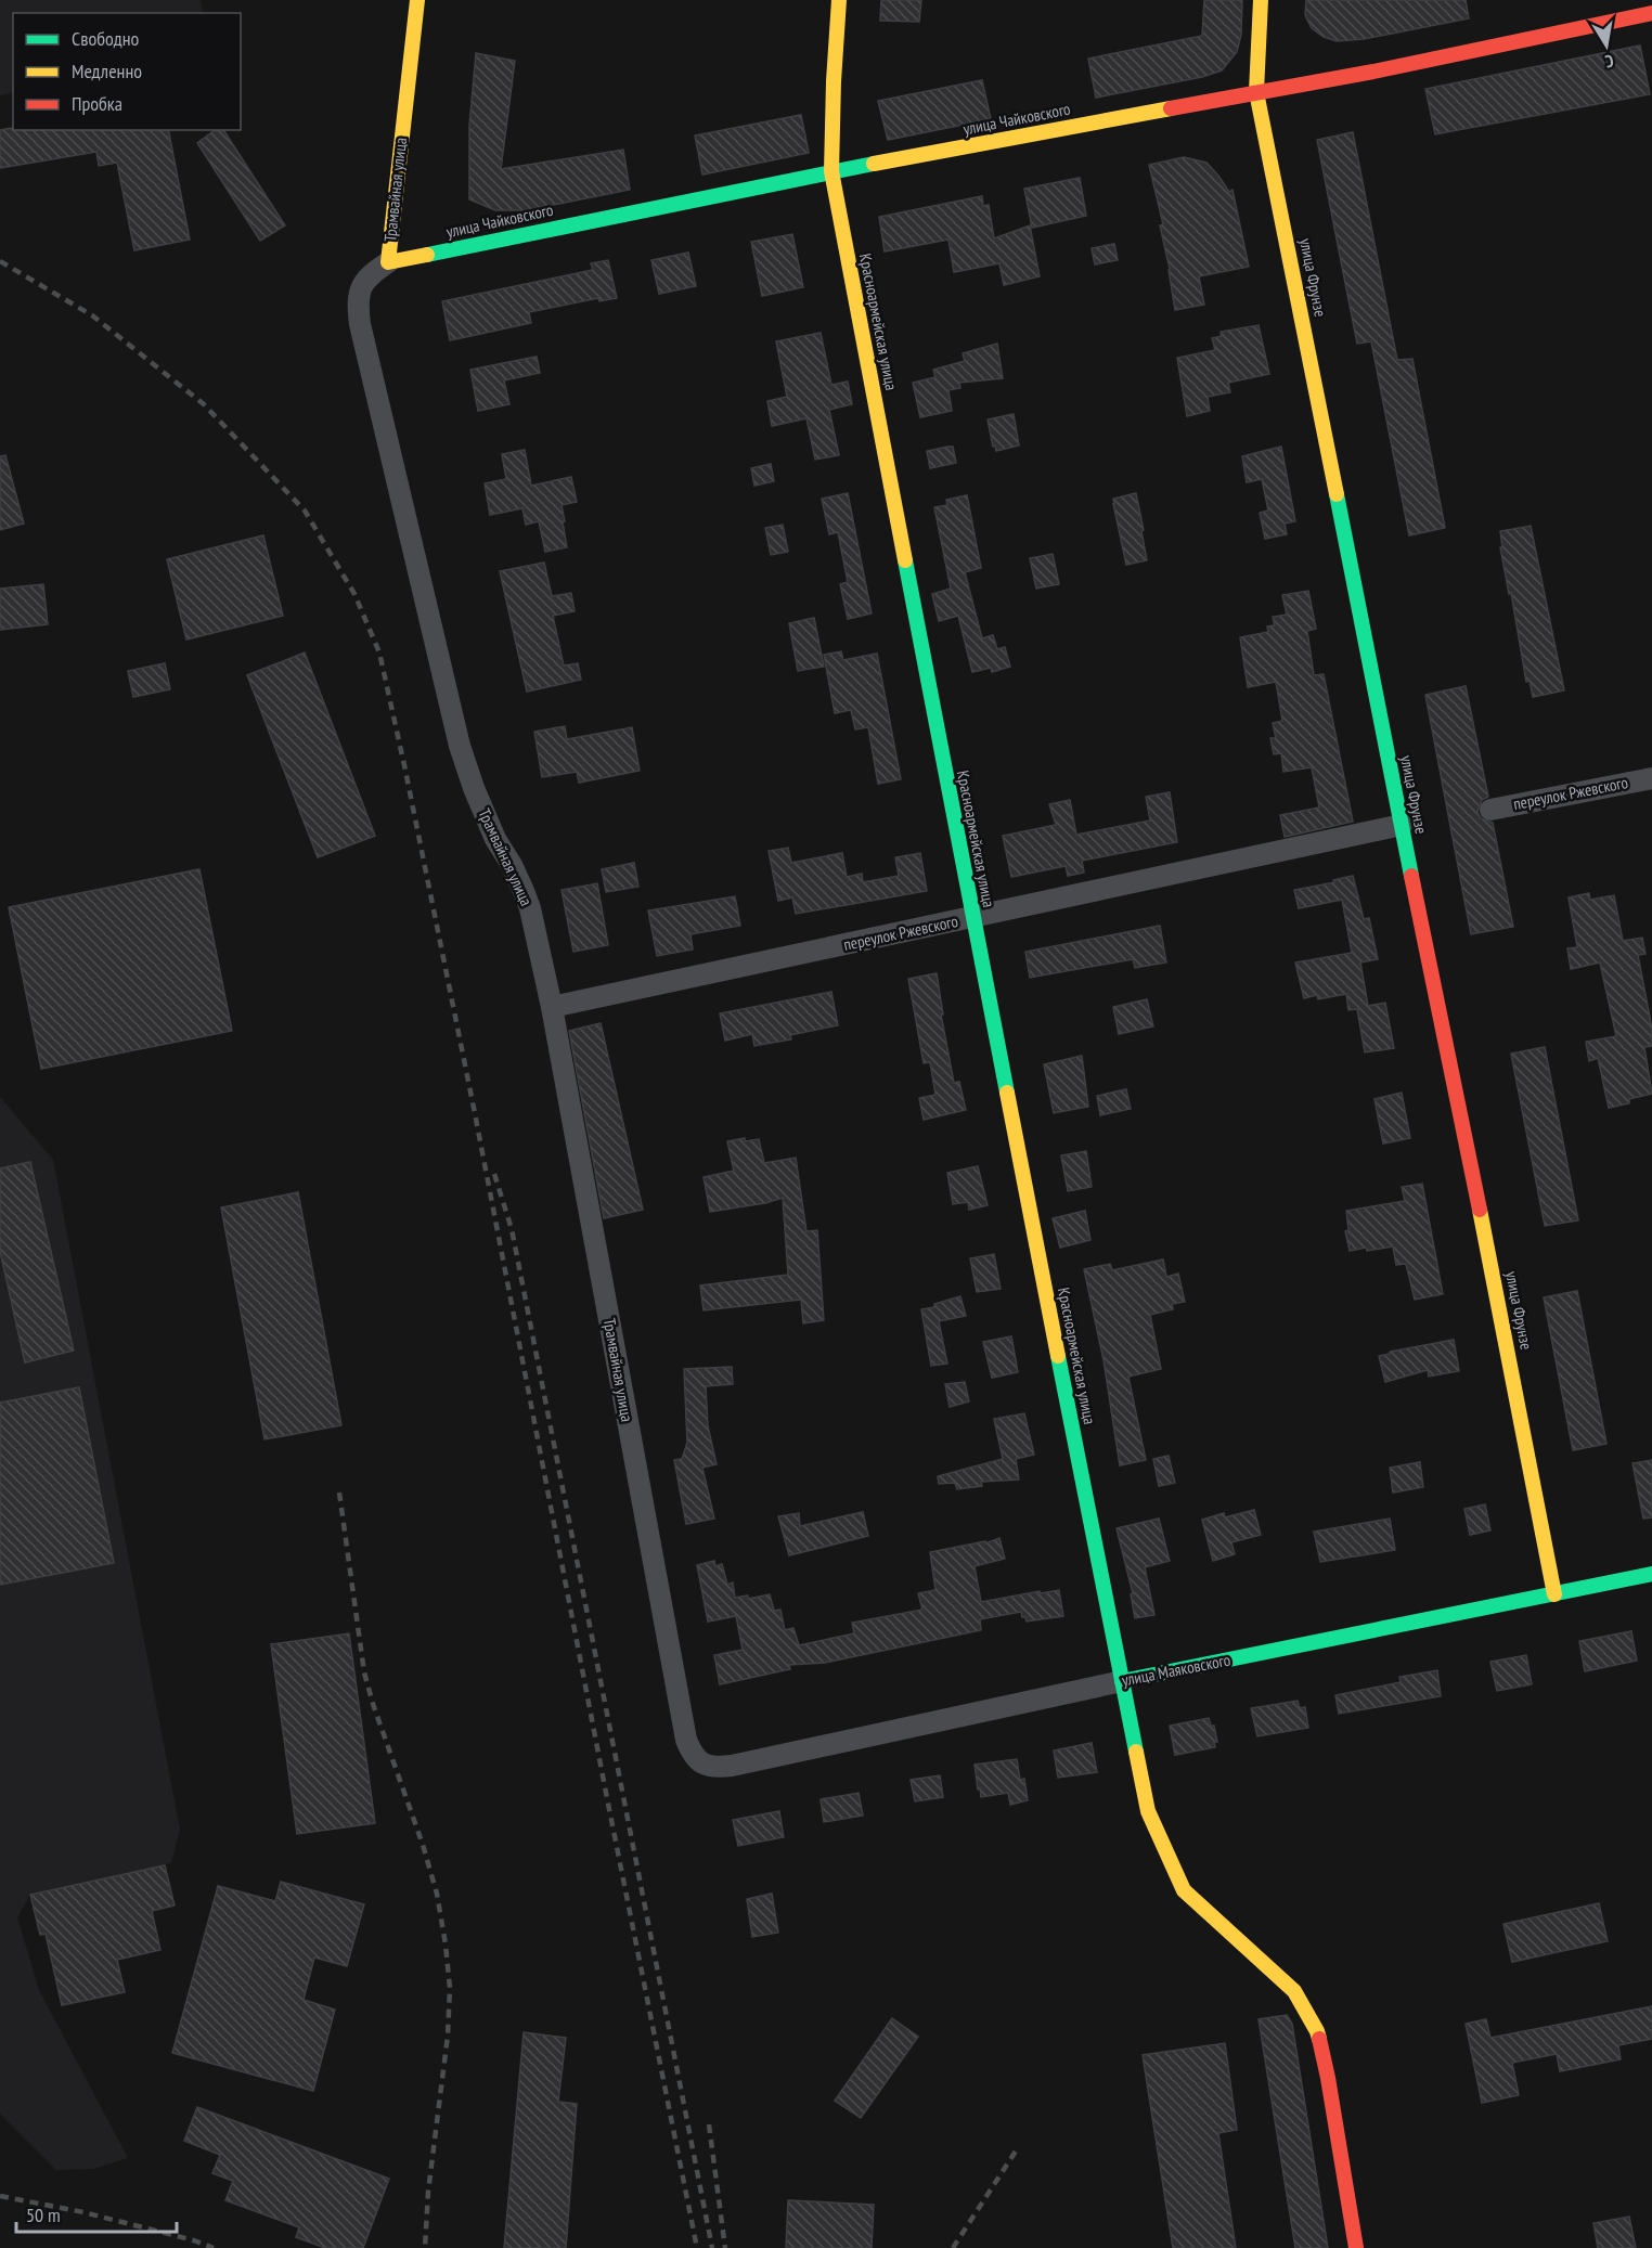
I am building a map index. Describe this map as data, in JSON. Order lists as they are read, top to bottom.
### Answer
{
  "streets": {
    "street": [
      "улица Чайковского",
      "Трамвайная улица",
      "улица Фрунзе",
      "Красноармейская улица",
      "переулок Ржевского",
      "улица Маяковского"
    ]
  },
  "crossings": [
    ["улица Чайковского", "Трамвайная улица"],
    ["улица Чайковского", "улица Фрунзе"],
    ["улица Чайковского", "Красноармейская улица"],
    ["Трамвайная улица", "переулок Ржевского"],
    ["Трамвайная улица", "улица Маяковского"],
    ["улица Фрунзе", "переулок Ржевского"],
    ["улица Фрунзе", "улица Маяковского"],
    ["Красноармейская улица", "переулок Ржевского"],
    ["Красноармейская улица", "улица Маяковского"]
  ],
  "legend": ["Свободно", "Медленно", "Пробка"],
  "scale_bar": "50 m",
  "north": "bottom"
}
